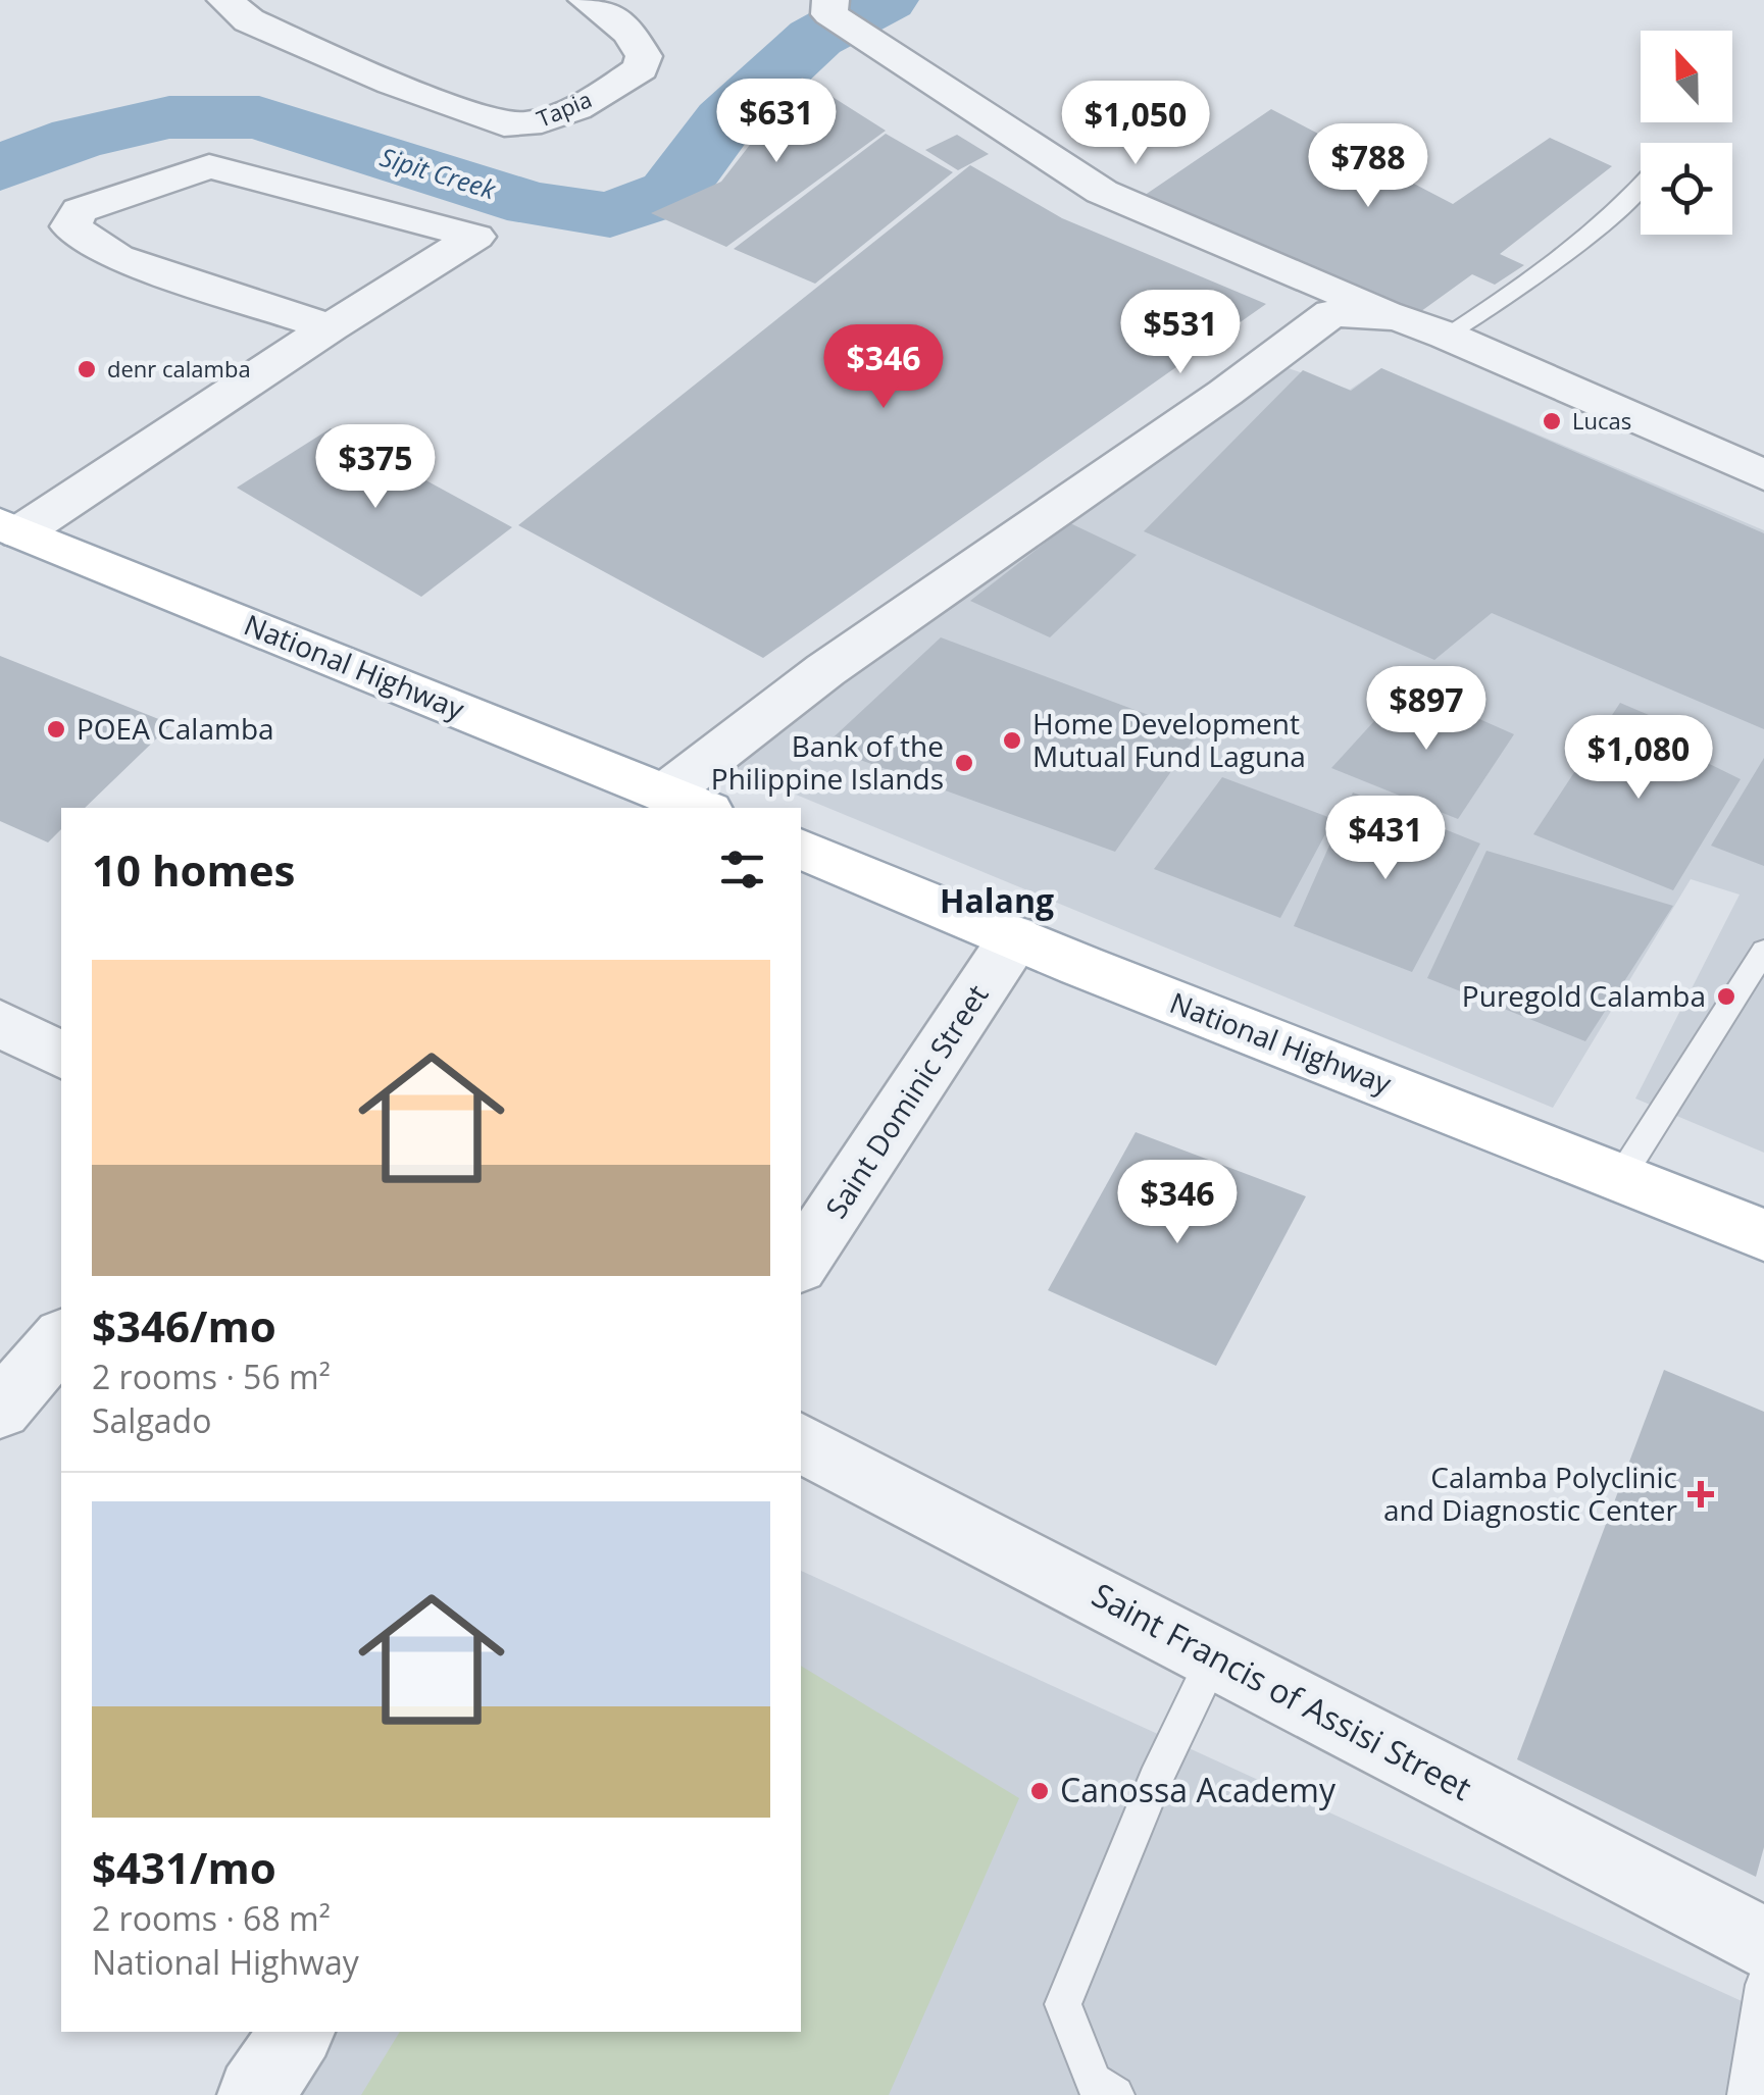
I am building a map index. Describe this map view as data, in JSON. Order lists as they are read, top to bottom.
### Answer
{
  "streets": {
    "main road": ["National Highway"],
    "street": ["Tapia", "Saint Dominic Street", "Saint Francis of Assisi Street"]
  },
  "crossings": [
    ["National Highway", "Saint Dominic Street"]
  ],
  "districts": ["Halang"],
  "water": ["Sipit Creek"],
  "places": {
    "other": [
      "denr calamba",
      "Lucas",
      "POEA Calamba",
      "Home Development Mutual Fund Laguna",
      "Bank of the Philippine Islands",
      "Puregold Calamba",
      "Canossa Academy"
    ],
    "health": ["Calamba Polyclinic and Diagnostic Center"]
  },
  "north": "top",
  "page": {
    "price": [
      "$631",
      "$1,050",
      "$788",
      "$531",
      "$346",
      "$375",
      "$897",
      "$1,080",
      "$431",
      "$346"
    ],
    "heading": "10 homes",
    "list": [
      {
        "name": "$346/mo",
        "note": "2 rooms · 56 m² · Salgado"
      },
      {
        "name": "$431/mo",
        "note": "2 rooms · 68 m² · National Highway"
      }
    ]
  }
}
